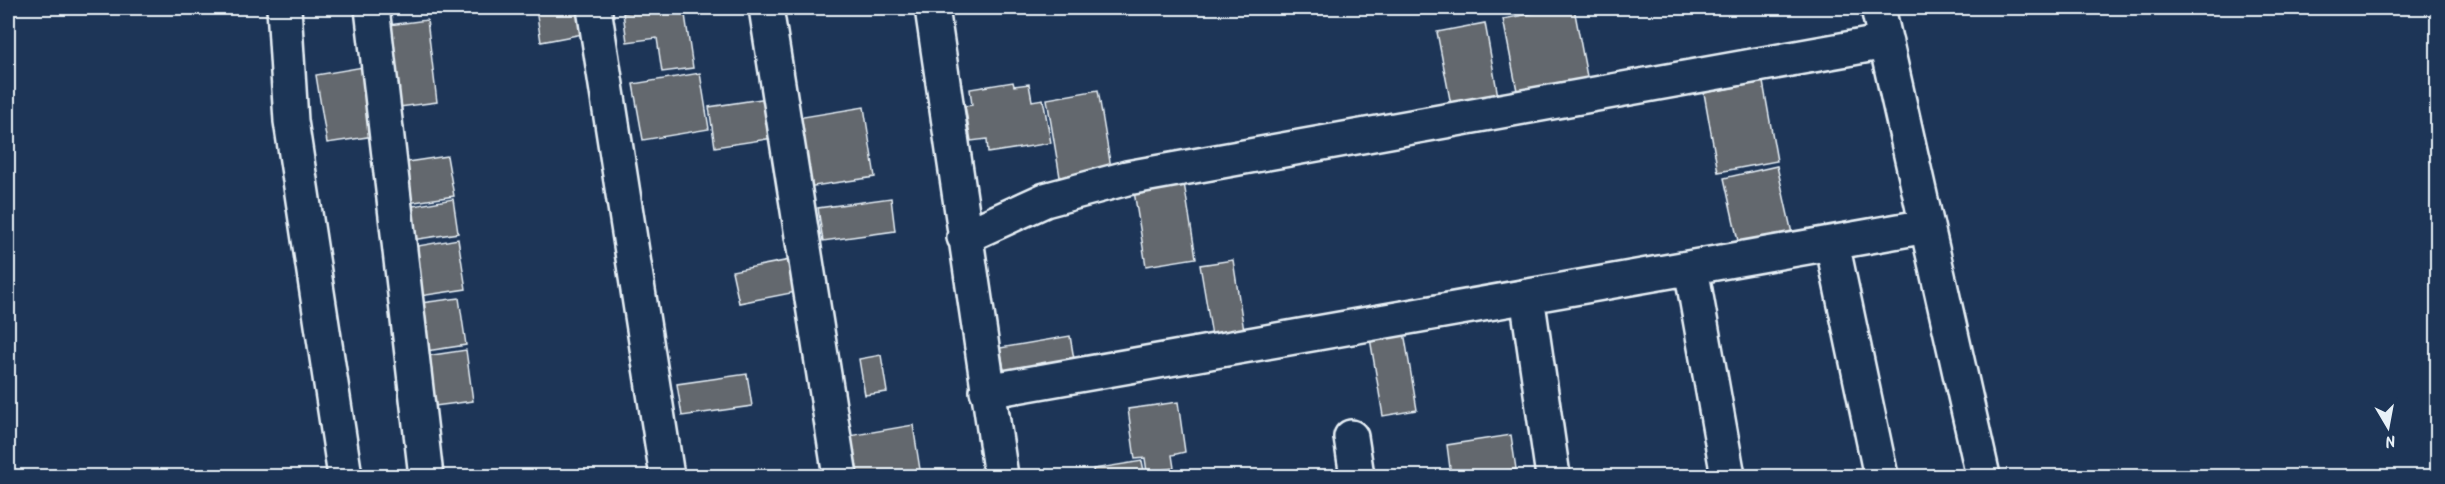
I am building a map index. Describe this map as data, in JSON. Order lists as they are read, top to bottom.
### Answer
{
  "north": "bottom"
}
